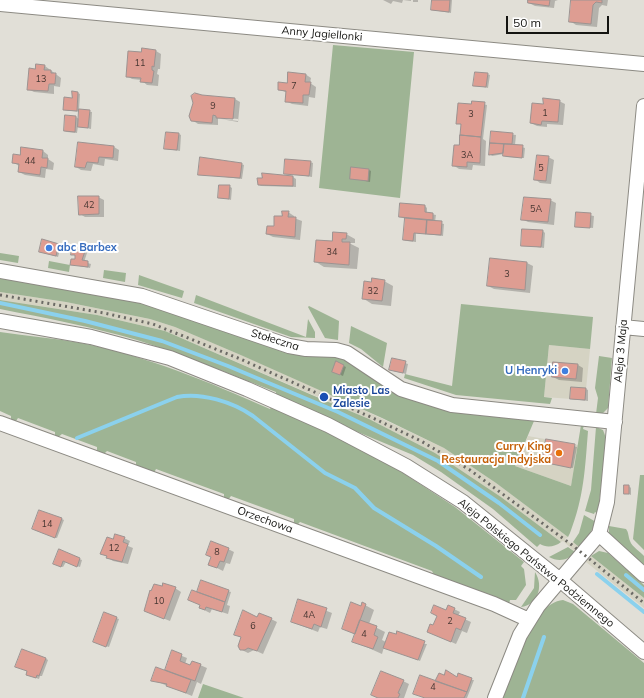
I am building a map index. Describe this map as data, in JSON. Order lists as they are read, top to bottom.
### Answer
{
  "streets": {
    "street": [
      "Anny Jagiellonki",
      "Stołeczna",
      "Aleja 3 Maja",
      "Orzechowa",
      "Aleja Polskiego Państwa Podziemnego"
    ]
  },
  "crossings": [
    ["Stołeczna", "Aleja 3 Maja"],
    ["Aleja 3 Maja", "Orzechowa"],
    ["Aleja 3 Maja", "Aleja Polskiego Państwa Podziemnego"]
  ],
  "places": [
    "abc Barbex",
    "U Henryki",
    "Miasto Las Zalesie",
    "Curry King Restauracja Indyjska"
  ],
  "house_numbers": [
    "11",
    "13",
    "7",
    "9",
    "1",
    "3",
    "3A",
    "44",
    "5",
    "42",
    "5A",
    "34",
    "3",
    "32",
    "14",
    "12",
    "8",
    "10",
    "4A",
    "2",
    "6",
    "4",
    "4"
  ],
  "scale_bar": "50 m"
}
